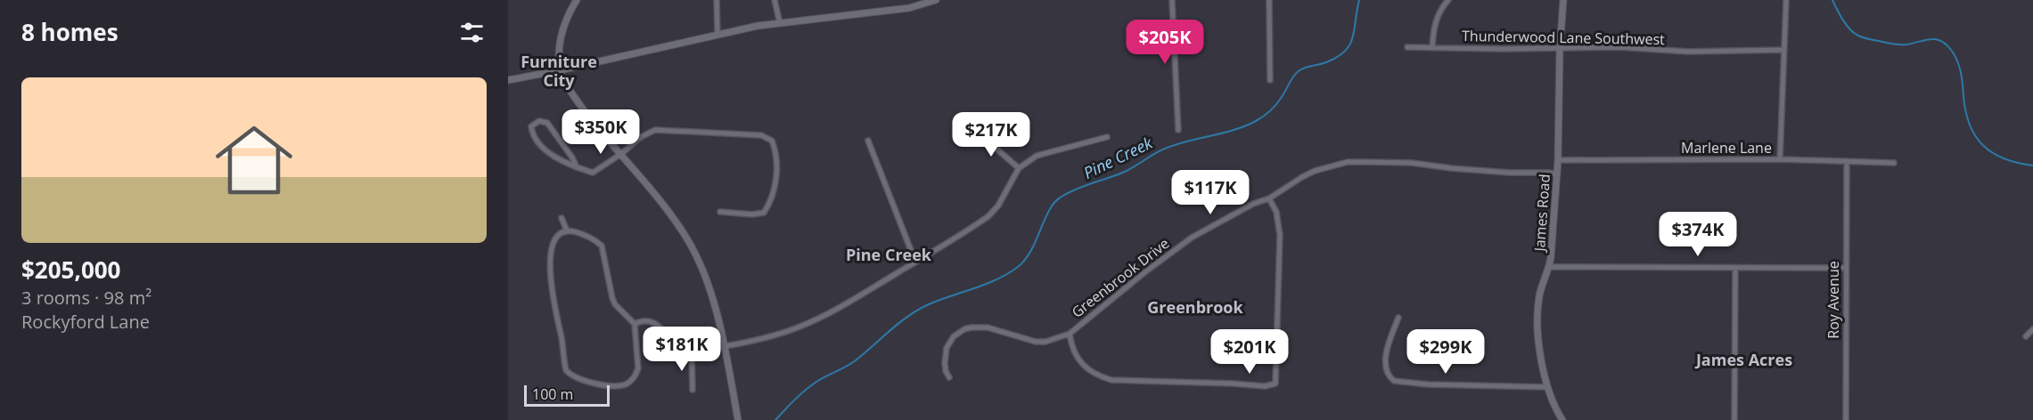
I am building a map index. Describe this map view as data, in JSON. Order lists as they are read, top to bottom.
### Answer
{
  "streets": {
    "street": [
      "Thunderwood Lane Southwest",
      "Marlene Lane",
      "James Road",
      "Greenbrook Drive",
      "Roy Avenue"
    ]
  },
  "crossings": [
    ["Thunderwood Lane Southwest", "James Road"],
    ["Marlene Lane", "James Road"],
    ["Marlene Lane", "Roy Avenue"],
    ["James Road", "Greenbrook Drive"]
  ],
  "districts": [
    "Furniture City",
    "Pine Creek",
    "Greenbrook",
    "James Acres"
  ],
  "water": ["Pine Creek"],
  "scale_bar": "100 m",
  "page": {
    "heading": "8 homes",
    "price": [
      "$205K",
      "$350K",
      "$217K",
      "$117K",
      "$374K",
      "$181K",
      "$201K",
      "$299K"
    ],
    "list": [
      {
        "name": "$205,000",
        "note": "3 rooms · 98 m² · Rockyford Lane"
      }
    ],
    "scale": "100 m"
  }
}
